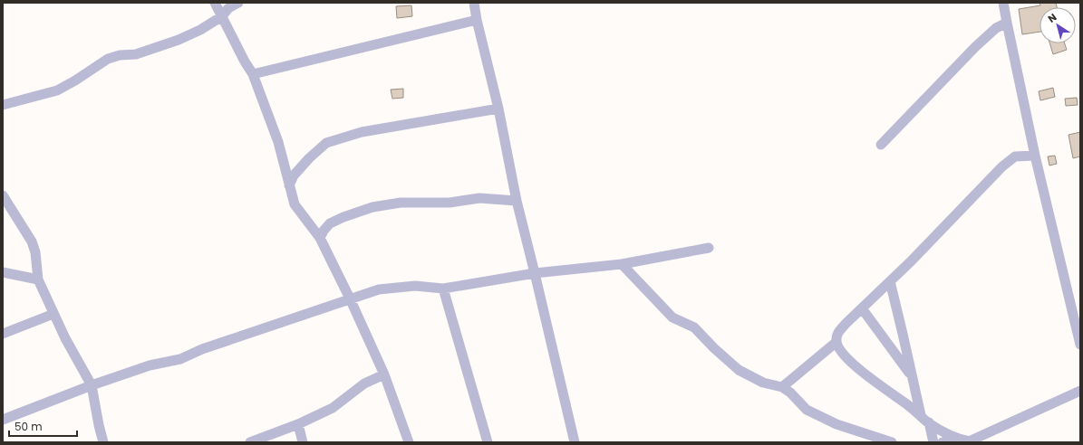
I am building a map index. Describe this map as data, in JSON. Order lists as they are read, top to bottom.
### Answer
{
  "scale_bar": "50 m",
  "north": "top left"
}
